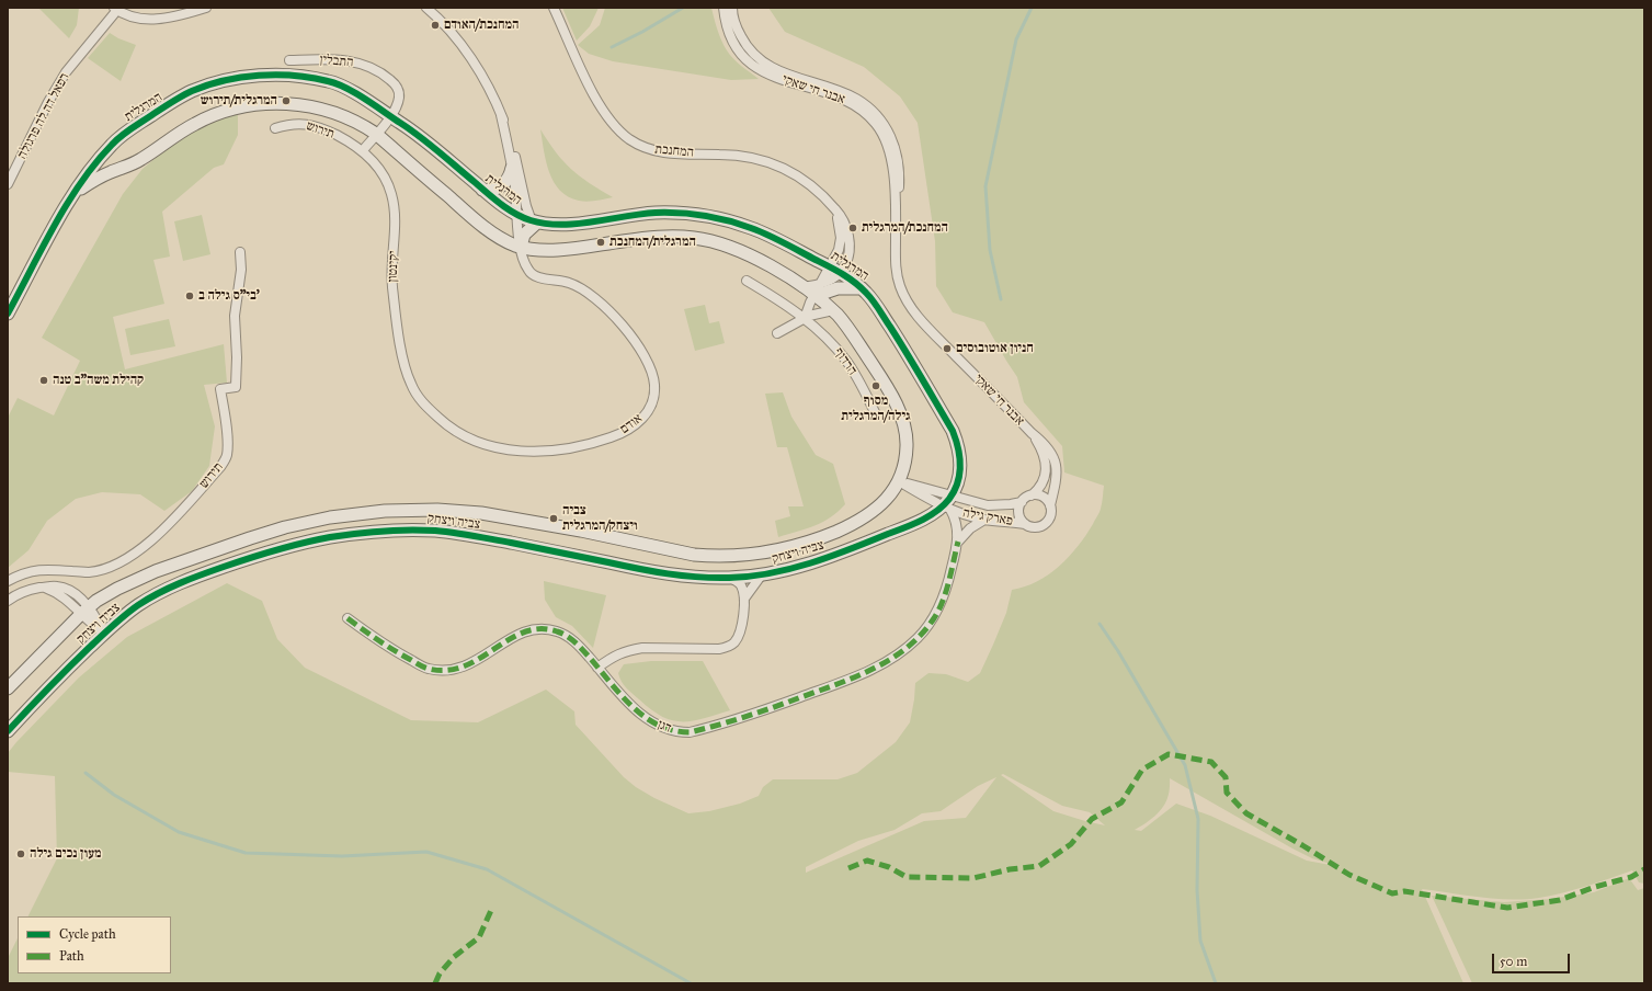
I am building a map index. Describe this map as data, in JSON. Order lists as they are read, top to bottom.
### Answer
{
  "streets": {
    "street": [
      "התבלין",
      "אבנר חי שאקי",
      "המרגלית",
      "רפאל דה לה פרגולה",
      "תירוש",
      "המחנכת",
      "יקינטון",
      "הרדוף",
      "אודם",
      "פארק גילה",
      "צביה ויצחק",
      "דגן"
    ]
  },
  "crossings": [
    ["התבלין", "המרגלית"],
    ["אבנר חי שאקי", "פארק גילה"],
    ["המרגלית", "המחנכת"],
    ["המרגלית", "פארק גילה"],
    ["המרגלית", "צביה ויצחק"],
    ["המרגלית", "דגן"],
    ["תירוש", "יקינטון"],
    ["יקינטון", "אודם"],
    ["פארק גילה", "צביה ויצחק"],
    ["פארק גילה", "דגן"],
    ["צביה ויצחק", "דגן"]
  ],
  "places": [
    "המחנכת/האודם",
    "המרגלית/תירוש",
    "המחנכת/המרגלית",
    "המרגלית/המחנכת",
    "בי\"ס גילה ב'",
    "חניון אוטובוסים",
    "קהילת משה\"ב טנה",
    "מסוף גילה/המרגלית",
    "צביה ויצחק/המרגלית",
    "מעון נכים גילה"
  ],
  "legend": ["Cycle path", "Path"],
  "scale_bar": "50 m"
}
